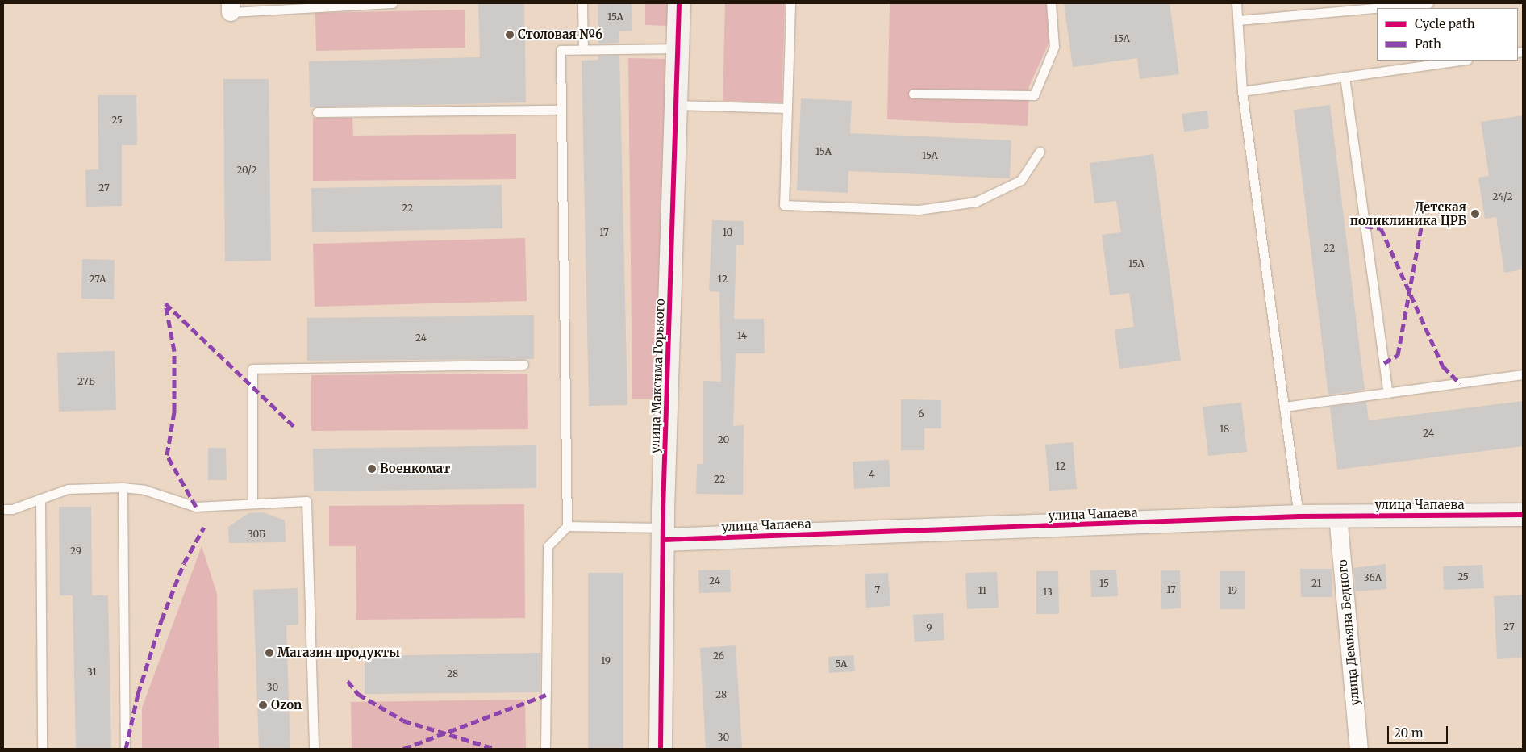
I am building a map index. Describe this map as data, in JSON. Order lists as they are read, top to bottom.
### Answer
{
  "streets": {
    "street": ["улица Максима Горького", "улица Чапаева", "улица Демьяна Бедного"]
  },
  "crossings": [
    ["улица Максима Горького", "улица Чапаева"],
    ["улица Чапаева", "улица Демьяна Бедного"]
  ],
  "places": [
    "Столовая №6",
    "Детская поликлиника ЦРБ",
    "Военкомат",
    "Магазин продукты",
    "Ozon"
  ],
  "house_numbers": [
    "15А",
    "15А",
    "25",
    "15А",
    "15А",
    "20/2",
    "27",
    "24/2",
    "22",
    "17",
    "10",
    "22",
    "15А",
    "27А",
    "12",
    "14",
    "24",
    "27Б",
    "6",
    "18",
    "24",
    "20",
    "12",
    "4",
    "22",
    "30Б",
    "29",
    "25",
    "36А",
    "24",
    "15",
    "21",
    "7",
    "17",
    "11",
    "19",
    "13",
    "27",
    "9",
    "26",
    "19",
    "5А",
    "31",
    "28",
    "30",
    "28",
    "30"
  ],
  "legend": ["Cycle path", "Path"],
  "scale_bar": "20 m"
}
